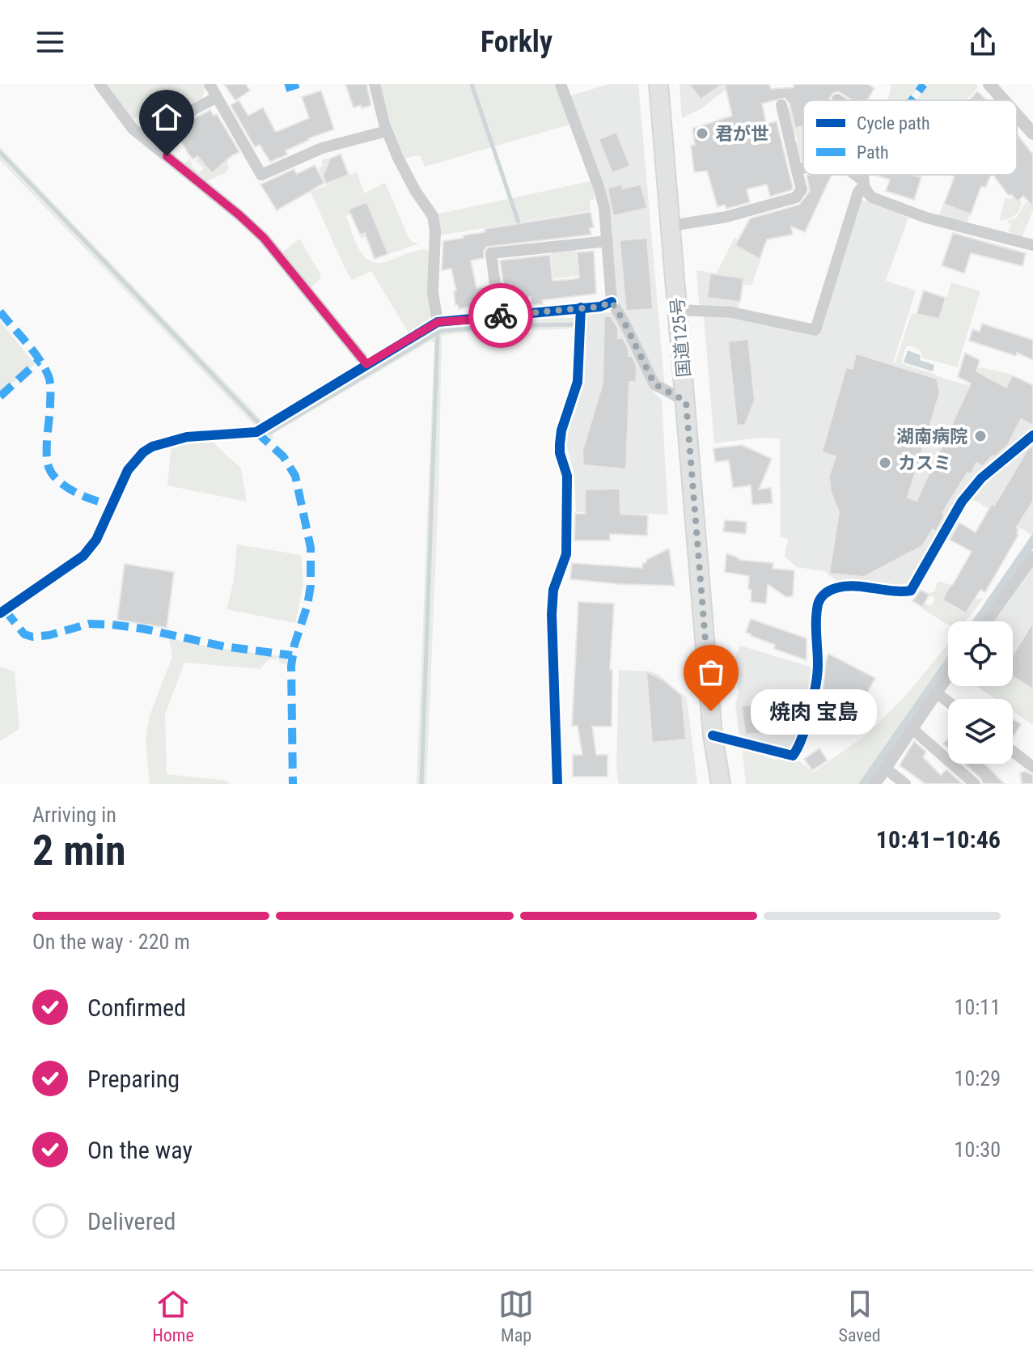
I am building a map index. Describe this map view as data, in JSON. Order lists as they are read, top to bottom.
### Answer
{
  "streets": {
    "highway": ["国道125号"]
  },
  "places": [
    "君が世",
    "湖南病院",
    "カスミ",
    "焼肉 宝島"
  ],
  "legend": ["Cycle path", "Path"],
  "page": {
    "header": "Forkly",
    "bubble": "焼肉 宝島",
    "heading": ["2 min", "Arriving in", "10:41–10:46"],
    "bar": "On the way · 220 m",
    "list": [
      ["Confirmed", "10:11"],
      ["Preparing", "10:29"],
      ["On the way", "10:30"],
      "Delivered"
    ],
    "tabs": ["Home", "Map", "Saved"]
  }
}
